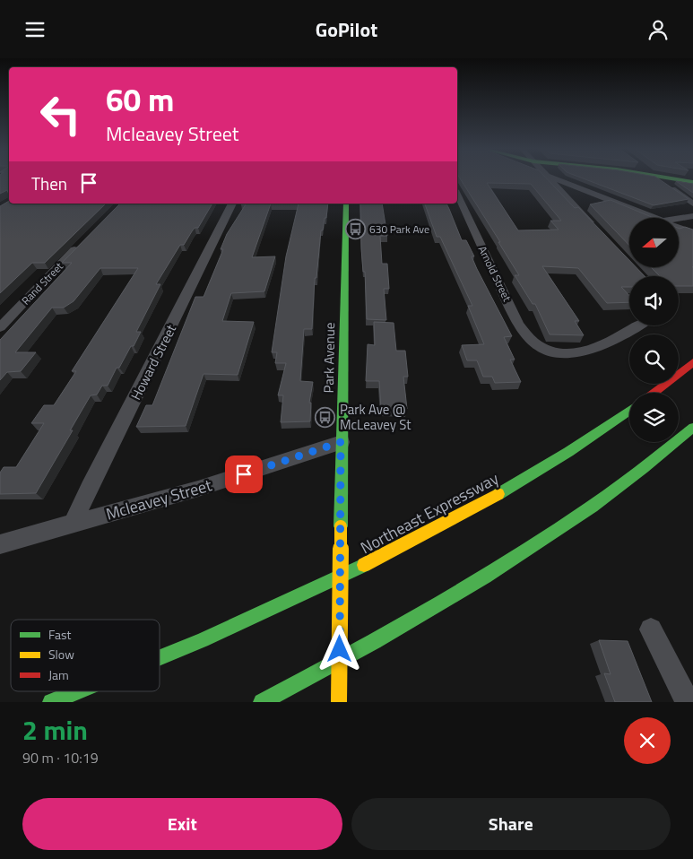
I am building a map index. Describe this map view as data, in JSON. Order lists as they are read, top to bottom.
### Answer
{
  "streets": {
    "main road": ["Park Avenue", "Northeast Expressway"],
    "street": [
      "Arnold Street",
      "Rand Street",
      "Howard Street",
      "Mcleavey Street"
    ]
  },
  "crossings": [
    ["Park Avenue", "Mcleavey Street"],
    ["Howard Street", "Mcleavey Street"]
  ],
  "places": {
    "bus stop": ["630 Park Ave", "Park Ave @ McLeavey St"]
  },
  "legend": ["Fast", "Slow", "Jam"],
  "north": "left",
  "page": {
    "header": "GoPilot",
    "turn": ["60 m", "Mcleavey Street"],
    "then": "Then",
    "heading": ["2 min", "90 m · 10:19"],
    "buttons": ["Exit", "Share"]
  }
}
